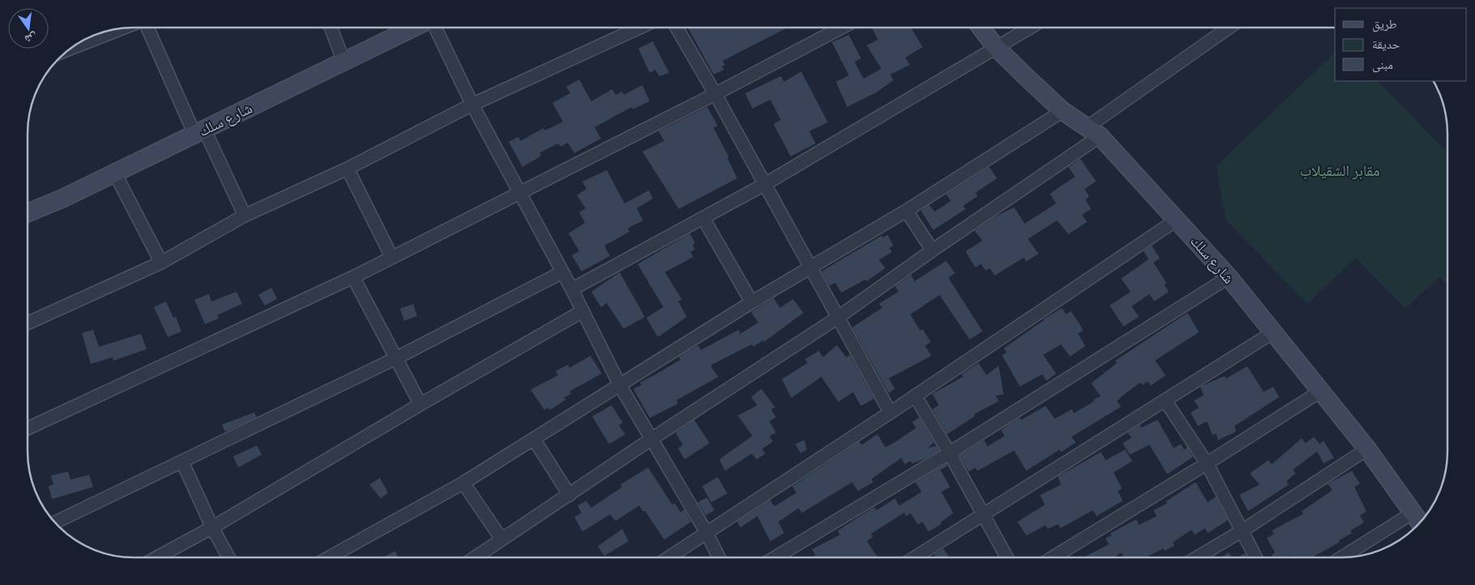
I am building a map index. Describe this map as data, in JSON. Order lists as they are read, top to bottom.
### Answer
{
  "streets": {
    "street": ["شارع سلك"]
  },
  "parks": ["مقابر الشقيلاب"],
  "legend": ["طريق", "حديقة", "مبنى"],
  "north": "bottom"
}
